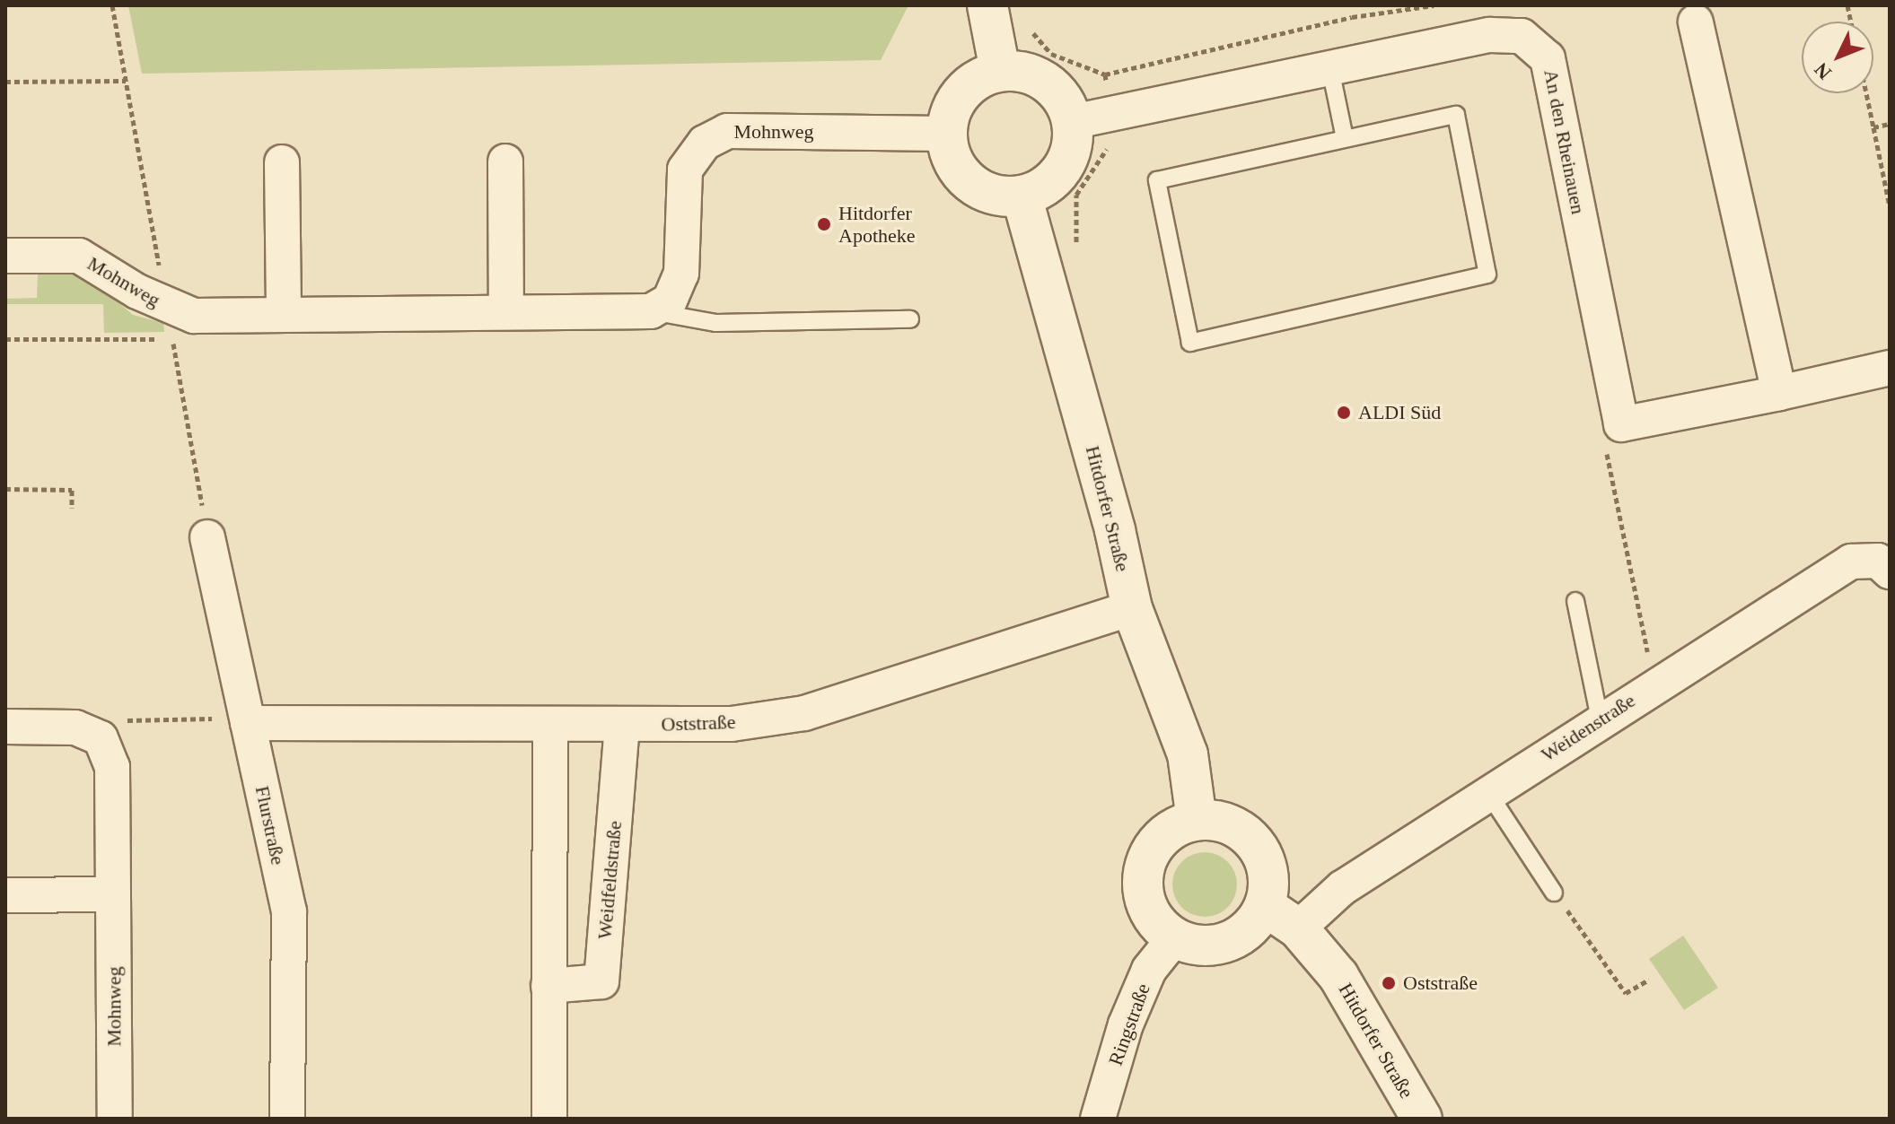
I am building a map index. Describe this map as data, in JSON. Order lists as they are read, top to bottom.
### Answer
{
  "streets": {
    "street": [
      "Mohnweg",
      "An den Rheinauen",
      "Hitdorfer Straße",
      "Oststraße",
      "Weidenstraße",
      "Flurstraße",
      "Weidfeldstraße",
      "Ringstraße"
    ]
  },
  "crossings": [
    ["Mohnweg", "An den Rheinauen"],
    ["Mohnweg", "Hitdorfer Straße"],
    ["An den Rheinauen", "Hitdorfer Straße"],
    ["Hitdorfer Straße", "Oststraße"],
    ["Hitdorfer Straße", "Weidenstraße"],
    ["Hitdorfer Straße", "Ringstraße"],
    ["Oststraße", "Flurstraße"],
    ["Oststraße", "Weidfeldstraße"]
  ],
  "places": ["Hitdorfer Apotheke", "ALDI Süd", "Oststraße"],
  "north": "bottom left"
}
